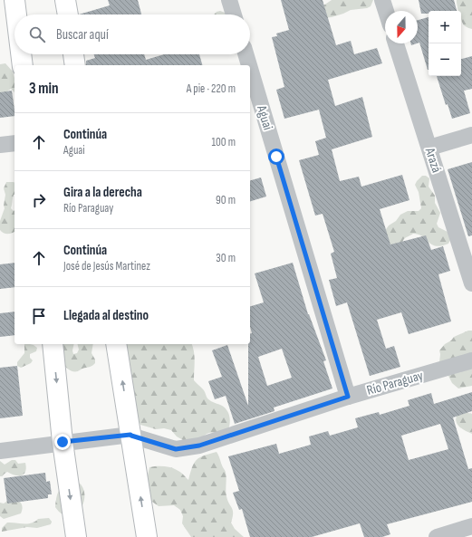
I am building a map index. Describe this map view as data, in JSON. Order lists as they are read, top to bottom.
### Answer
{
  "streets": {
    "street": ["Aguai", "Arazá", "Río Paraguay"]
  },
  "crossings": [
    ["Aguai", "Río Paraguay"]
  ],
  "north": "bottom",
  "page": {
    "map_buttons": ["+", "−"],
    "search": "Buscar aquí",
    "heading": ["3 min", "A pie · 220 m"],
    "list": [
      ["Continúa", "Aguai", "100 m"],
      ["Gira a la derecha", "Río Paraguay", "90 m"],
      ["Continúa", "José de Jesús Martinez", "30 m"],
      "Llegada al destino"
    ]
  }
}
